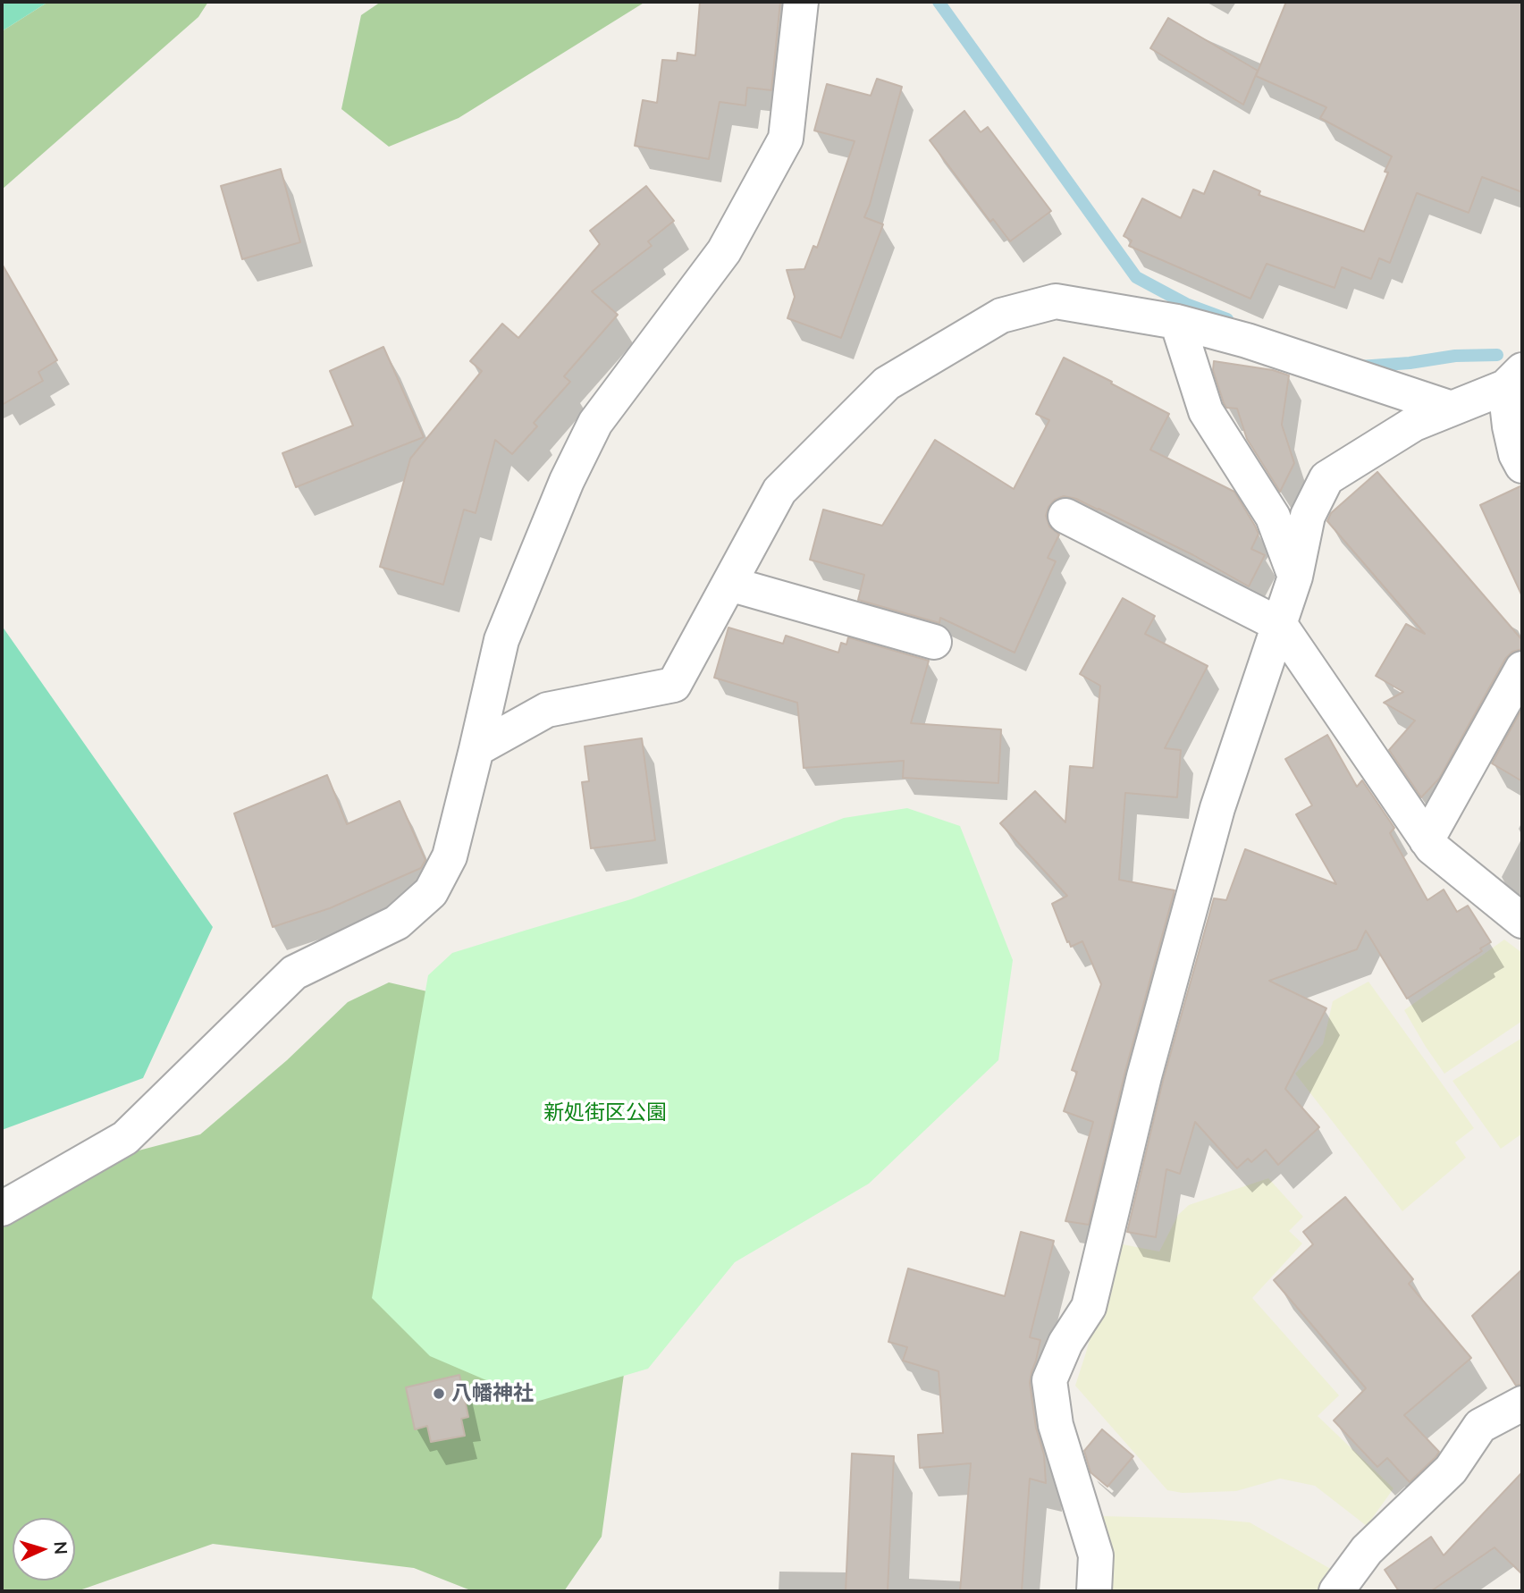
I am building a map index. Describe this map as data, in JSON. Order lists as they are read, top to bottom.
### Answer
{
  "parks": ["新処街区公園"],
  "places": ["八幡神社"],
  "north": "right"
}
